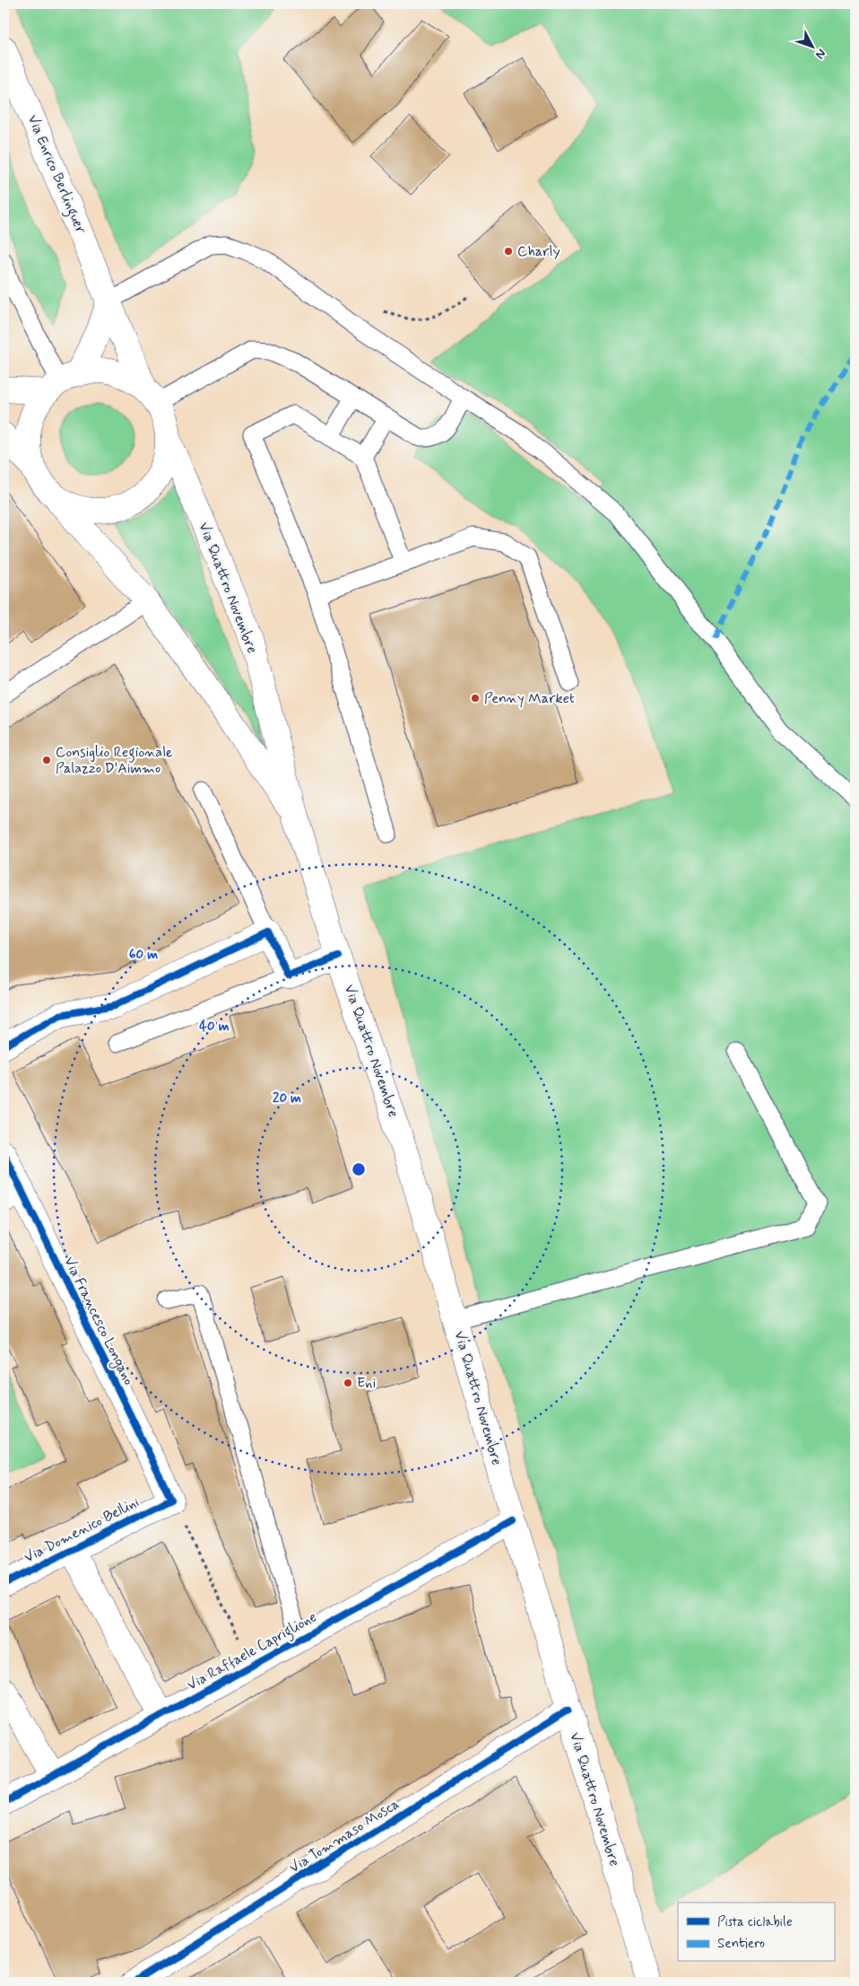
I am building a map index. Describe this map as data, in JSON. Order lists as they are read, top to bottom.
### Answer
{
  "streets": {
    "main road": [
      "Via Enrico Berlinguer",
      "Via Quattro Novembre",
      "Via Francesco Longano",
      "Via Domenico Bellini",
      "Via Raffaele Capriglione",
      "Via Tommaso Mosca"
    ]
  },
  "crossings": [
    ["Via Enrico Berlinguer", "Via Quattro Novembre"],
    ["Via Quattro Novembre", "Via Raffaele Capriglione"],
    ["Via Quattro Novembre", "Via Tommaso Mosca"],
    ["Via Francesco Longano", "Via Domenico Bellini"]
  ],
  "places": [
    "Charly",
    "Penny Market",
    "Consiglio Regionale Palazzo D'Aimmo",
    "Eni"
  ],
  "legend": ["Pista ciclabile", "Sentiero"],
  "north": "bottom right",
  "rings": ["60 m", "40 m", "20 m"]
}
